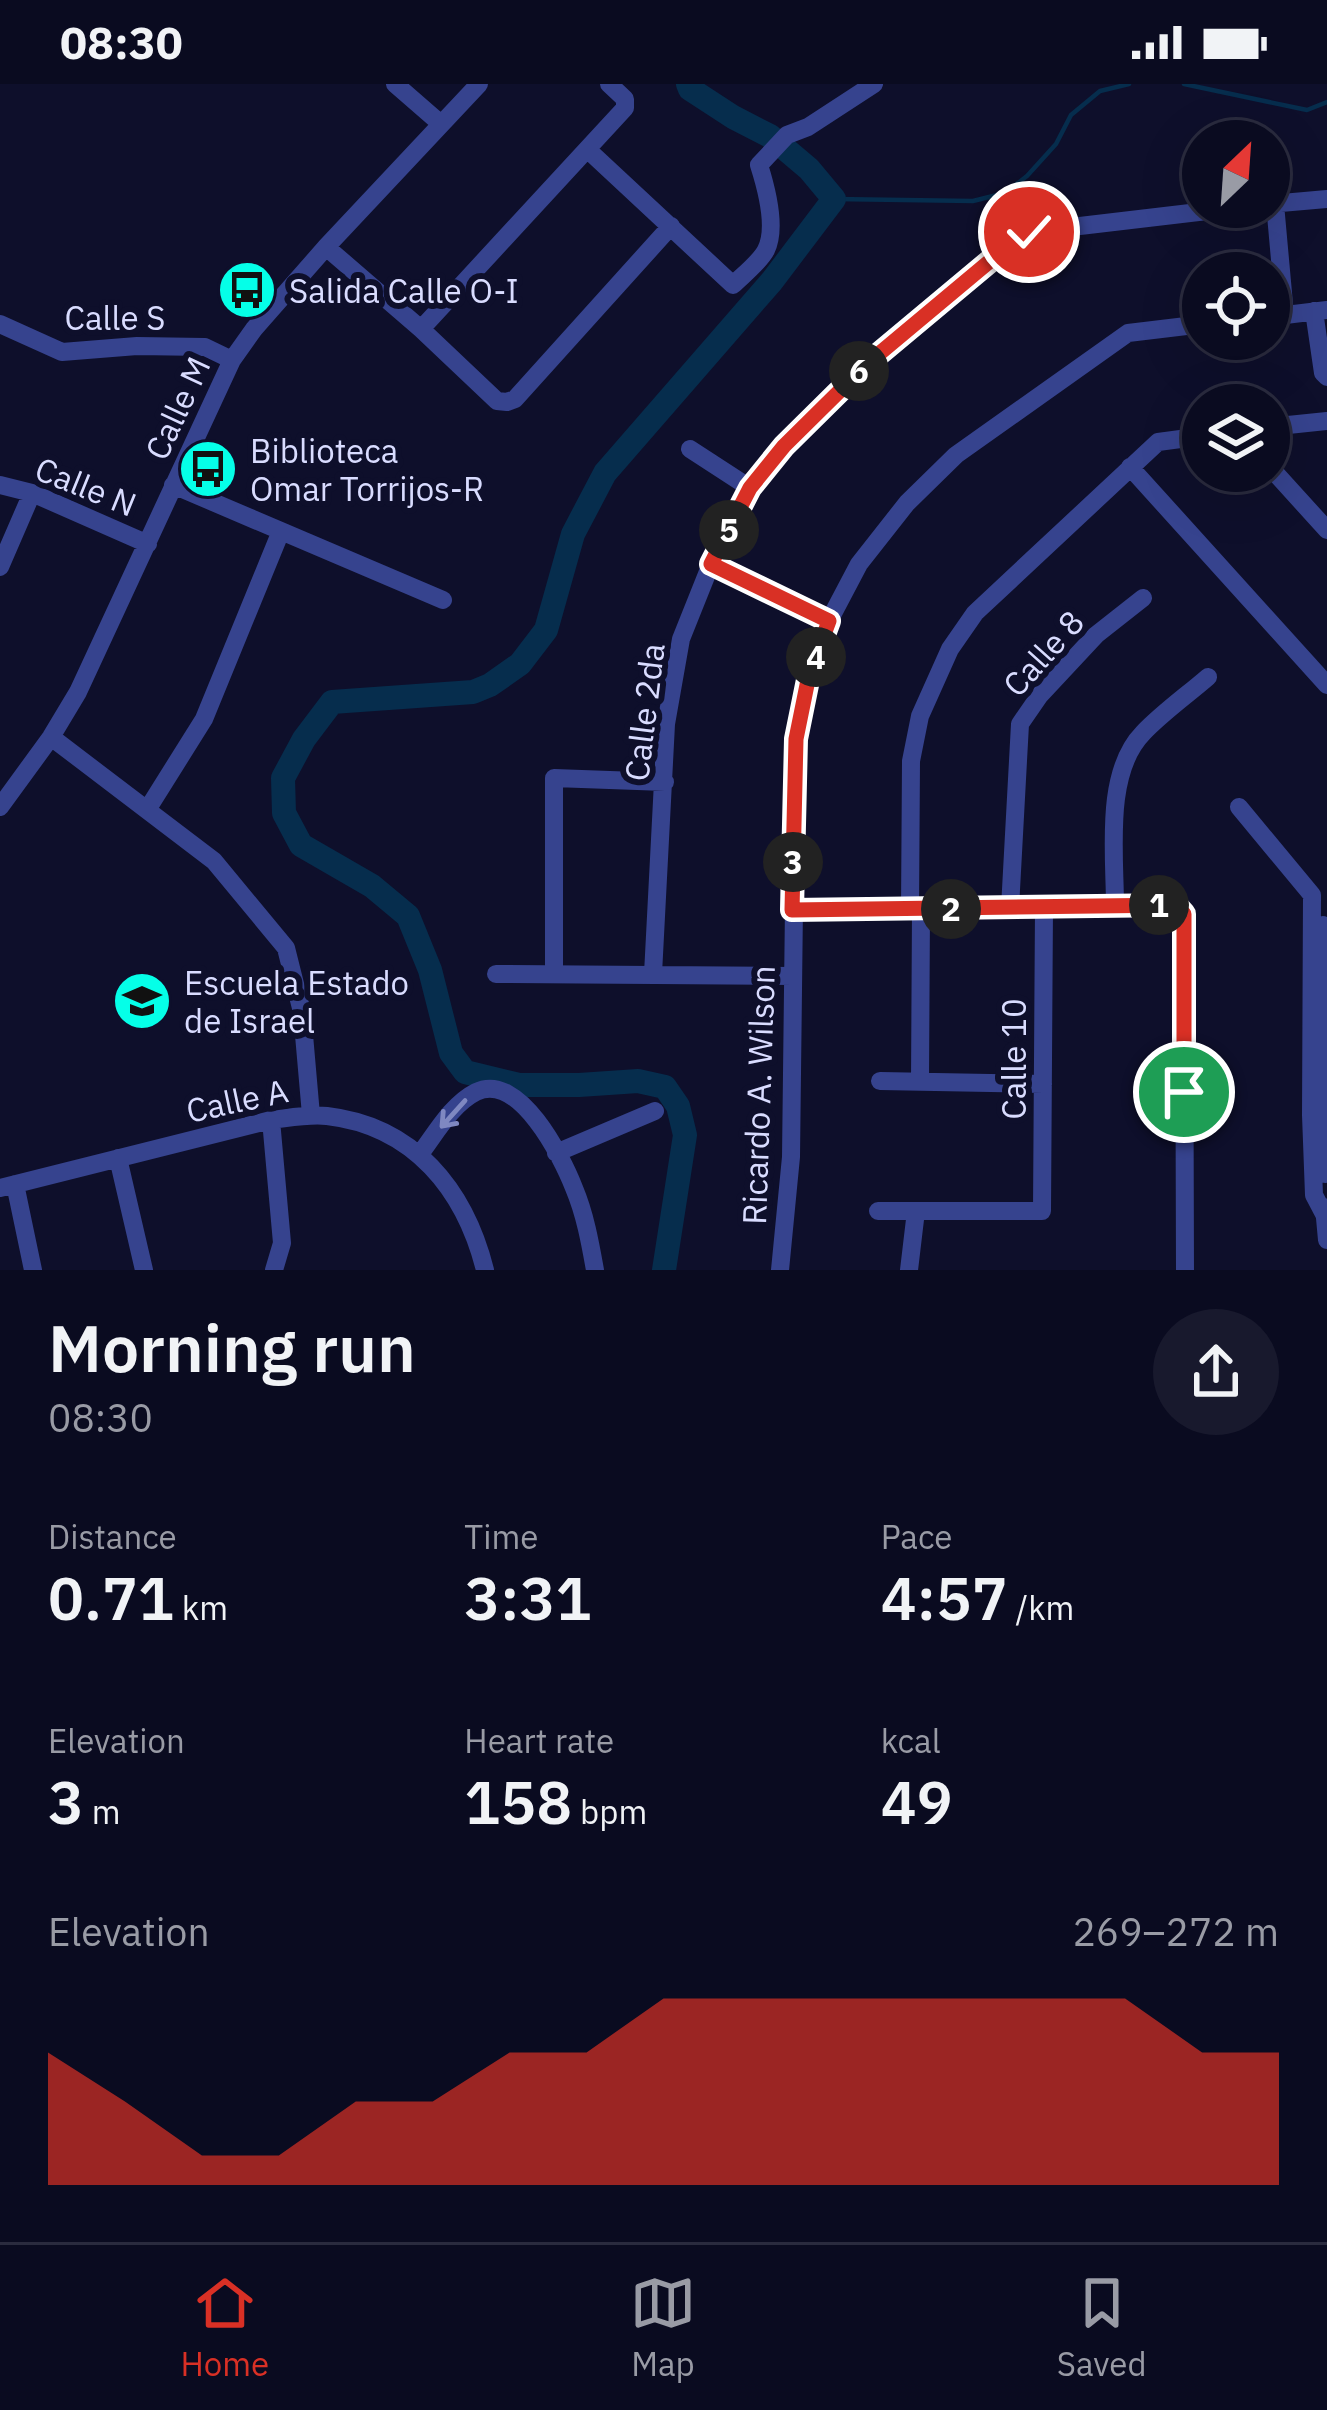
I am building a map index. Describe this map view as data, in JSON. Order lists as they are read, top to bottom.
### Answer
{
  "streets": {
    "street": [
      "Calle S",
      "Calle M",
      "Calle N",
      "Calle 8",
      "Calle 2da",
      "Calle 10",
      "Ricardo A. Wilson",
      "Calle A"
    ]
  },
  "crossings": [
    ["Calle S", "Calle M"],
    ["Calle M", "Calle N"]
  ],
  "places": {
    "bus stop": ["Salida Calle O-I", "Biblioteca Omar Torrijos-R"],
    "school or university": ["Escuela Estado de Israel"]
  },
  "north": "top right",
  "page": {
    "status": "08:30",
    "pins": [
      "6",
      "5",
      "4",
      "3",
      "1",
      "2"
    ],
    "heading": ["Morning run", "08:30"],
    "stats": [
      ["Distance", "0.71 km"],
      ["Time", "3:31"],
      ["Pace", "4:57 /km"],
      ["Elevation", "3 m"],
      ["Heart rate", "158 bpm"],
      ["kcal", "49"]
    ],
    "chart": ["Elevation", "269–272 m"],
    "tabs": ["Home", "Map", "Saved"]
  }
}
